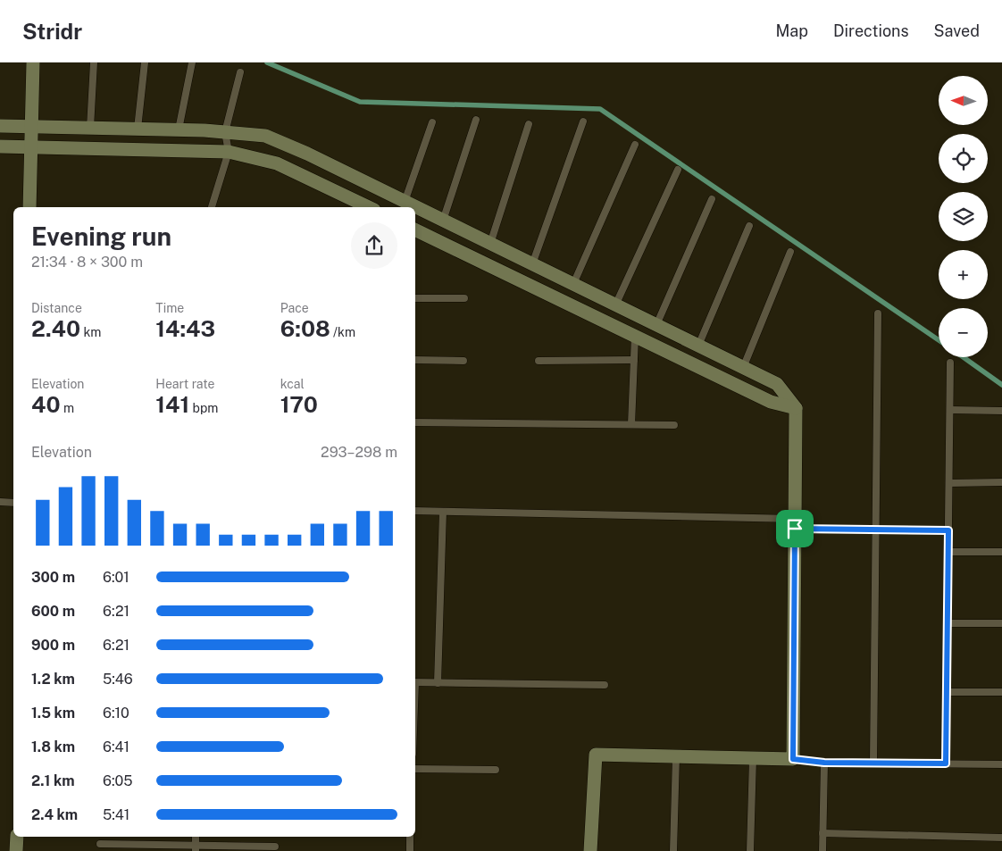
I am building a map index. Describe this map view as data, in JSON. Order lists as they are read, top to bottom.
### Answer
{
  "north": "left",
  "page": {
    "header": "Stridr",
    "nav": ["Map", "Directions", "Saved"],
    "map_buttons": ["+", "−"],
    "heading": ["Evening run", "21:34 · 8 × 300 m"],
    "stats": [
      ["Distance", "2.40 km"],
      ["Time", "14:43"],
      ["Pace", "6:08 /km"],
      ["Elevation", "40 m"],
      ["Heart rate", "141 bpm"],
      ["kcal", "170"]
    ],
    "chart": ["Elevation", "293–298 m"],
    "list": [
      {
        "name": "300 m",
        "note": "6:01"
      },
      {
        "name": "600 m",
        "note": "6:21"
      },
      {
        "name": "900 m",
        "note": "6:21"
      },
      {
        "name": "1.2 km",
        "note": "5:46"
      },
      {
        "name": "1.5 km",
        "note": "6:10"
      },
      {
        "name": "1.8 km",
        "note": "6:41"
      },
      {
        "name": "2.1 km",
        "note": "6:05"
      },
      {
        "name": "2.4 km",
        "note": "5:41"
      }
    ]
  }
}
